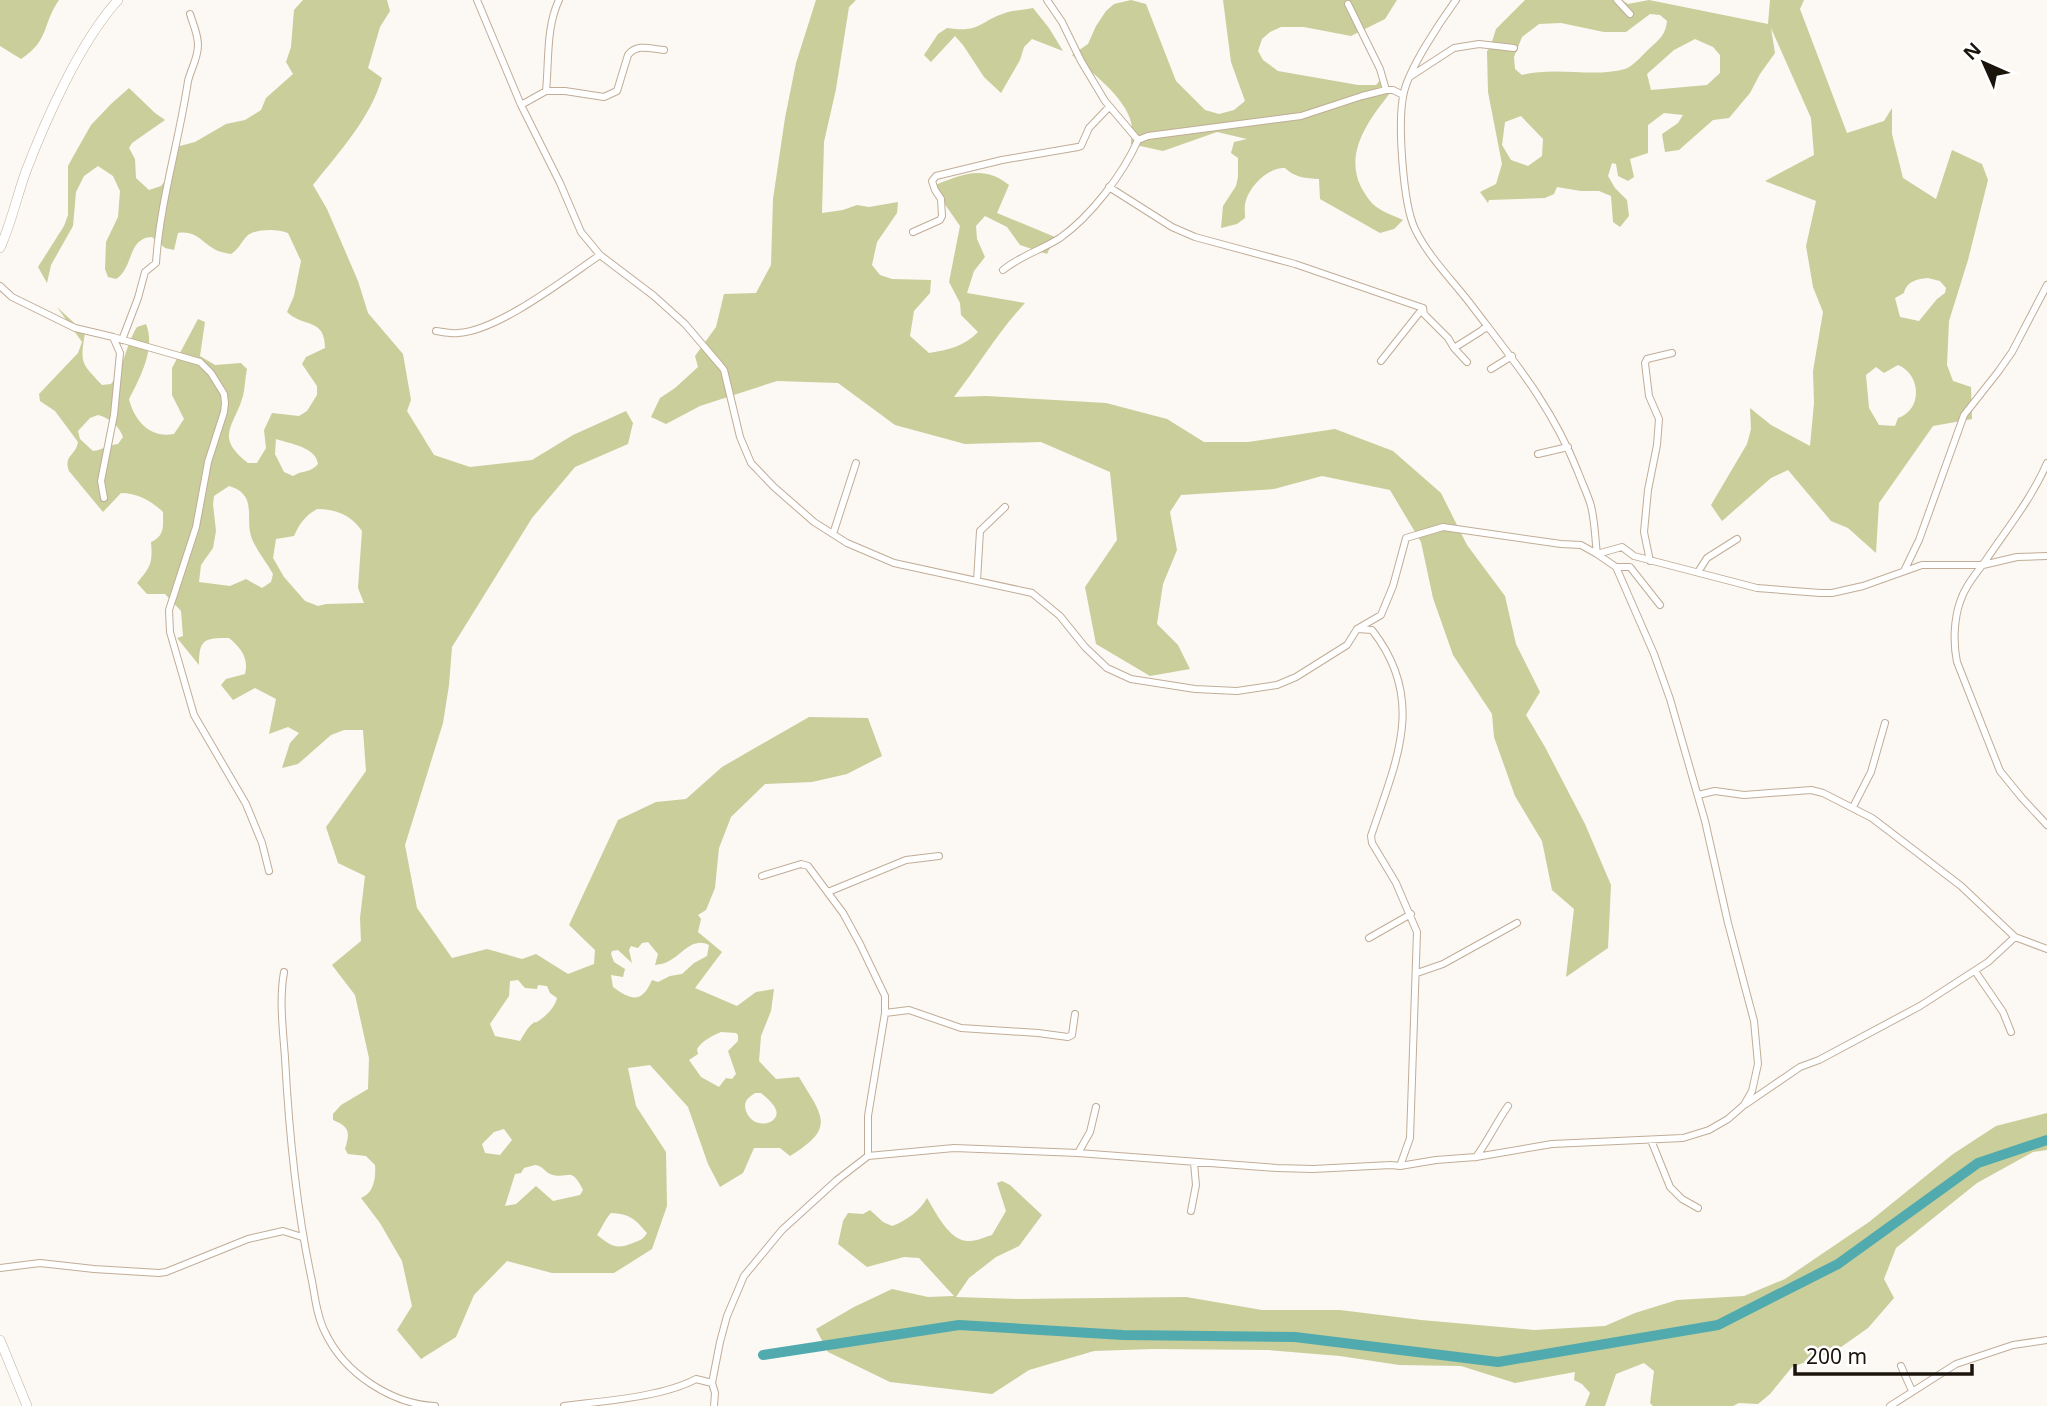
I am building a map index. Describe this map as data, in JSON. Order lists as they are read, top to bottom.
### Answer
{
  "scale_bar": "200 m",
  "north": "top left"
}
